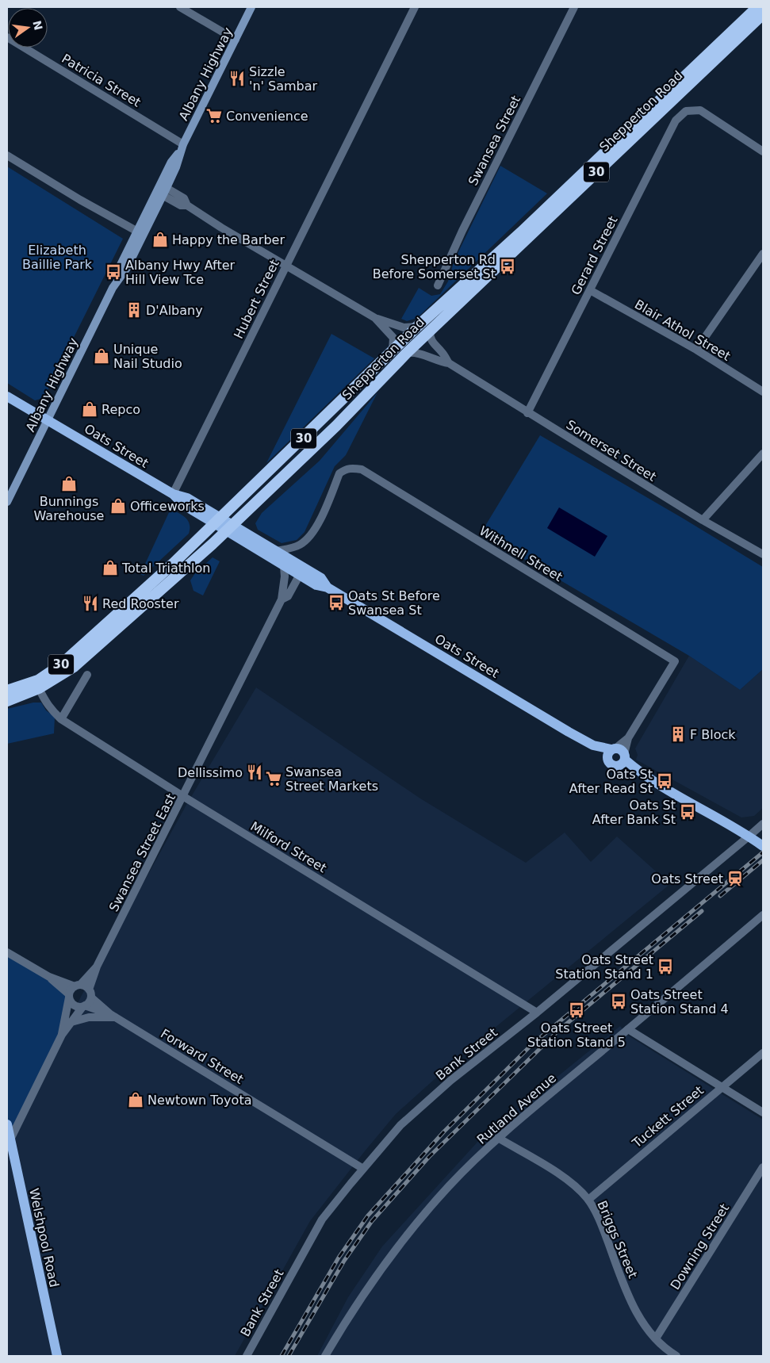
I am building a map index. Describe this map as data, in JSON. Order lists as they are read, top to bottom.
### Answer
{
  "streets": {
    "highway": ["Shepperton Road", "30"],
    "main road": ["Albany Highway", "Oats Street", "Welshpool Road"],
    "street": [
      "Patricia Street",
      "Swansea Street",
      "Gerard Street",
      "Hubert Street",
      "Blair Athol Street",
      "Somerset Street",
      "Withnell Street",
      "Milford Street",
      "Swansea Street East",
      "Bank Street",
      "Forward Street",
      "Rutland Avenue",
      "Tuckett Street",
      "Briggs Street",
      "Downing Street"
    ]
  },
  "crossings": [
    ["Albany Highway", "Patricia Street"],
    ["Albany Highway", "Oats Street"],
    ["Shepperton Road", "Oats Street"],
    ["Shepperton Road", "Somerset Street"],
    ["Shepperton Road", "Milford Street"],
    ["Gerard Street", "Blair Athol Street"],
    ["Gerard Street", "Somerset Street"],
    ["Hubert Street", "Oats Street"],
    ["Oats Street", "Withnell Street"],
    ["Oats Street", "Swansea Street East"],
    ["Milford Street", "Swansea Street East"],
    ["Milford Street", "Bank Street"],
    ["Swansea Street East", "Forward Street"],
    ["Bank Street", "Forward Street"],
    ["Rutland Avenue", "Briggs Street"],
    ["Tuckett Street", "Briggs Street"],
    ["Briggs Street", "Downing Street"]
  ],
  "parks": ["Elizabeth Baillie Park"],
  "places": {
    "restaurant": ["Sizzle 'n' Sambar", "Red Rooster", "Dellissimo"],
    "supermarket": ["Convenience", "Swansea Street Markets"],
    "shop": [
      "Happy the Barber",
      "Unique Nail Studio",
      "Repco",
      "Bunnings Warehouse",
      "Officeworks",
      "Total Triathlon",
      "Newtown Toyota"
    ],
    "bus stop": [
      "Shepperton Rd Before Somerset St",
      "Albany Hwy After Hill View Tce",
      "Oats St Before Swansea St",
      "Oats St After Read St",
      "Oats St After Bank St",
      "Oats Street Station Stand 1",
      "Oats Street Station Stand 4",
      "Oats Street Station Stand 5"
    ],
    "building": ["D'Albany", "F Block"],
    "station": ["Oats Street"]
  },
  "north": "right"
}
